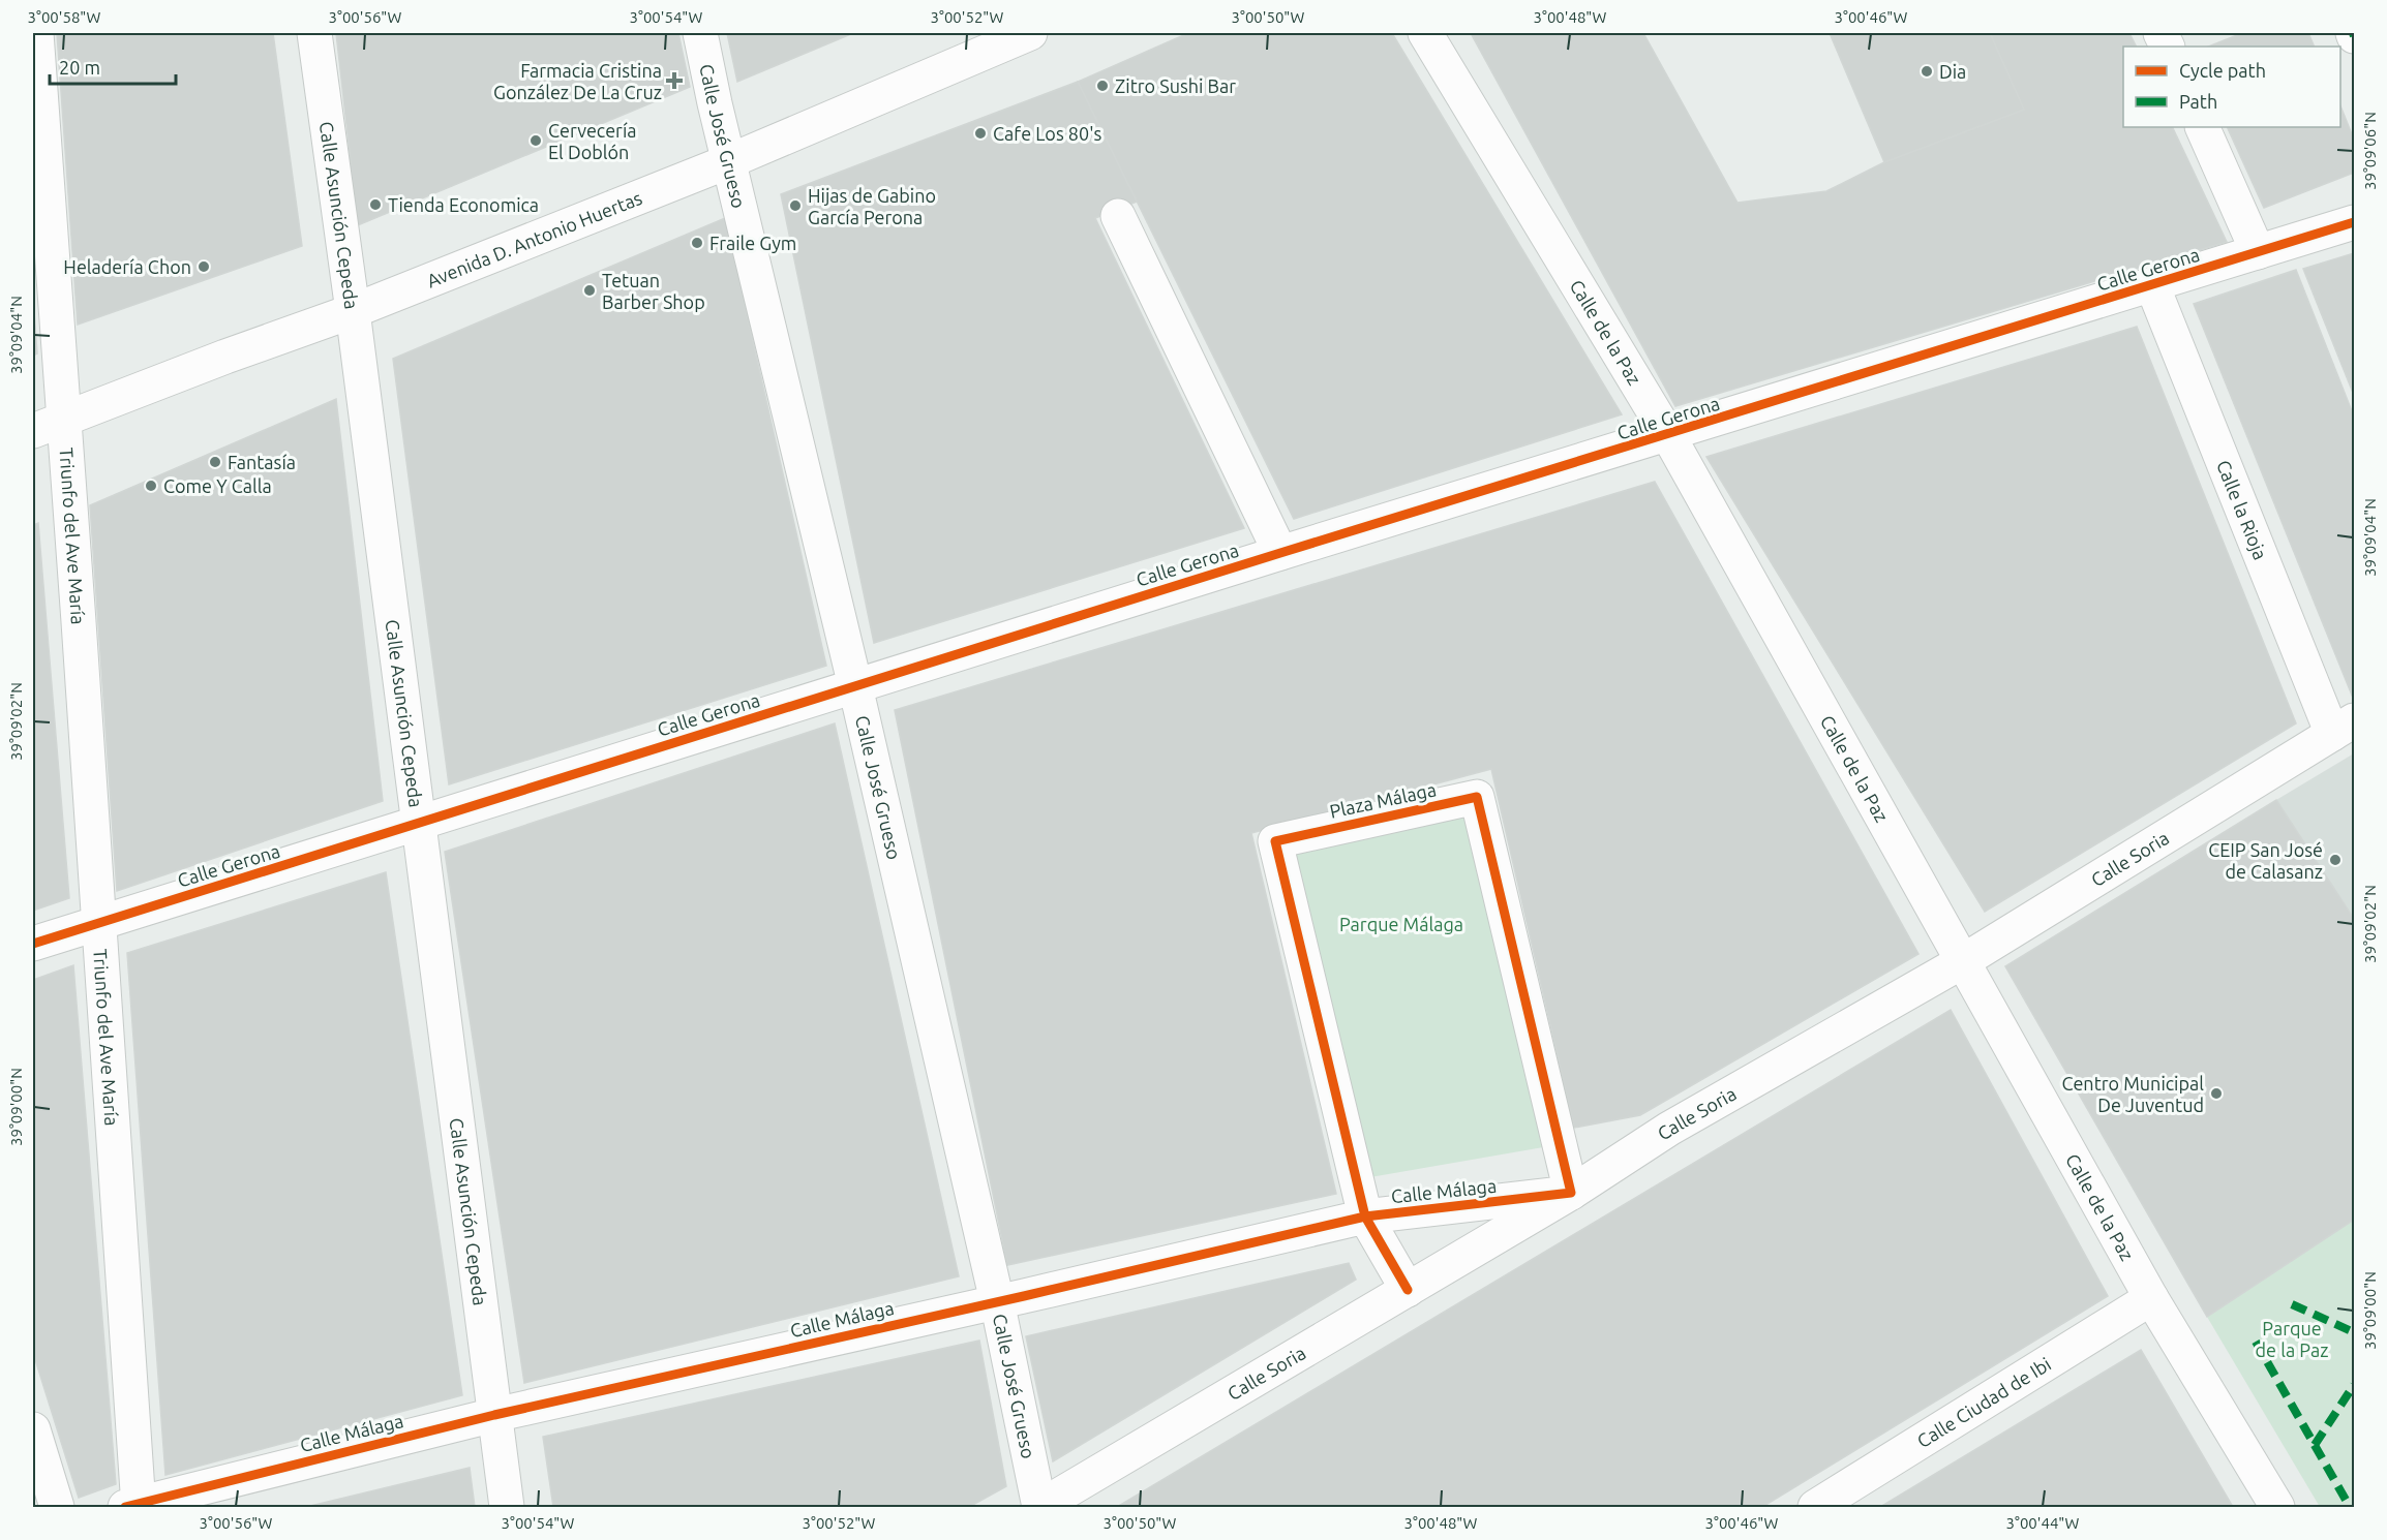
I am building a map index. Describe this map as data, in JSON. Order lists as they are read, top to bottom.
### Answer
{
  "streets": {
    "street": [
      "Calle José Grueso",
      "Calle Asunción Cepeda",
      "Avenida D. Antonio Huertas",
      "Calle Gerona",
      "Calle de la Paz",
      "Calle la Rioja",
      "Triunfo del Ave María",
      "Plaza Málaga",
      "Calle Soria",
      "Calle Málaga",
      "Calle Ciudad de Ibi"
    ]
  },
  "crossings": [
    ["Calle José Grueso", "Avenida D. Antonio Huertas"],
    ["Calle José Grueso", "Calle Gerona"],
    ["Calle José Grueso", "Calle Soria"],
    ["Calle José Grueso", "Calle Málaga"],
    ["Calle Asunción Cepeda", "Avenida D. Antonio Huertas"],
    ["Calle Asunción Cepeda", "Calle Gerona"],
    ["Calle Asunción Cepeda", "Calle Málaga"],
    ["Avenida D. Antonio Huertas", "Triunfo del Ave María"],
    ["Calle Gerona", "Calle de la Paz"],
    ["Calle Gerona", "Calle la Rioja"],
    ["Calle Gerona", "Triunfo del Ave María"],
    ["Calle de la Paz", "Calle Soria"],
    ["Calle de la Paz", "Calle Ciudad de Ibi"],
    ["Calle la Rioja", "Calle Soria"],
    ["Triunfo del Ave María", "Calle Málaga"],
    ["Plaza Málaga", "Calle Soria"],
    ["Plaza Málaga", "Calle Málaga"],
    ["Calle Soria", "Calle Málaga"]
  ],
  "parks": ["Parque Málaga", "Parque de la Paz"],
  "places": {
    "other": [
      "Dia",
      "Zitro Sushi Bar",
      "Cafe Los 80's",
      "Cervecería El Doblón",
      "Tienda Economica",
      "Hijas de Gabino García Perona",
      "Fraile Gym",
      "Heladería Chon",
      "Tetuan Barber Shop",
      "Fantasía",
      "Come Y Calla",
      "CEIP San José de Calasanz",
      "Centro Municipal De Juventud"
    ],
    "health": ["Farmacia Cristina González De La Cruz"]
  },
  "legend": ["Cycle path", "Path"],
  "scale_bar": "20 m",
  "coordinates": [
    "3°00'58\"W",
    "3°00'56\"W",
    "3°00'54\"W",
    "3°00'52\"W",
    "3°00'50\"W",
    "3°00'48\"W",
    "3°00'46\"W",
    "39°09'06\"N",
    "39°09'04\"N",
    "39°09'02\"N",
    "39°09'00\"N",
    "3°00'44\"W"
  ]
}
